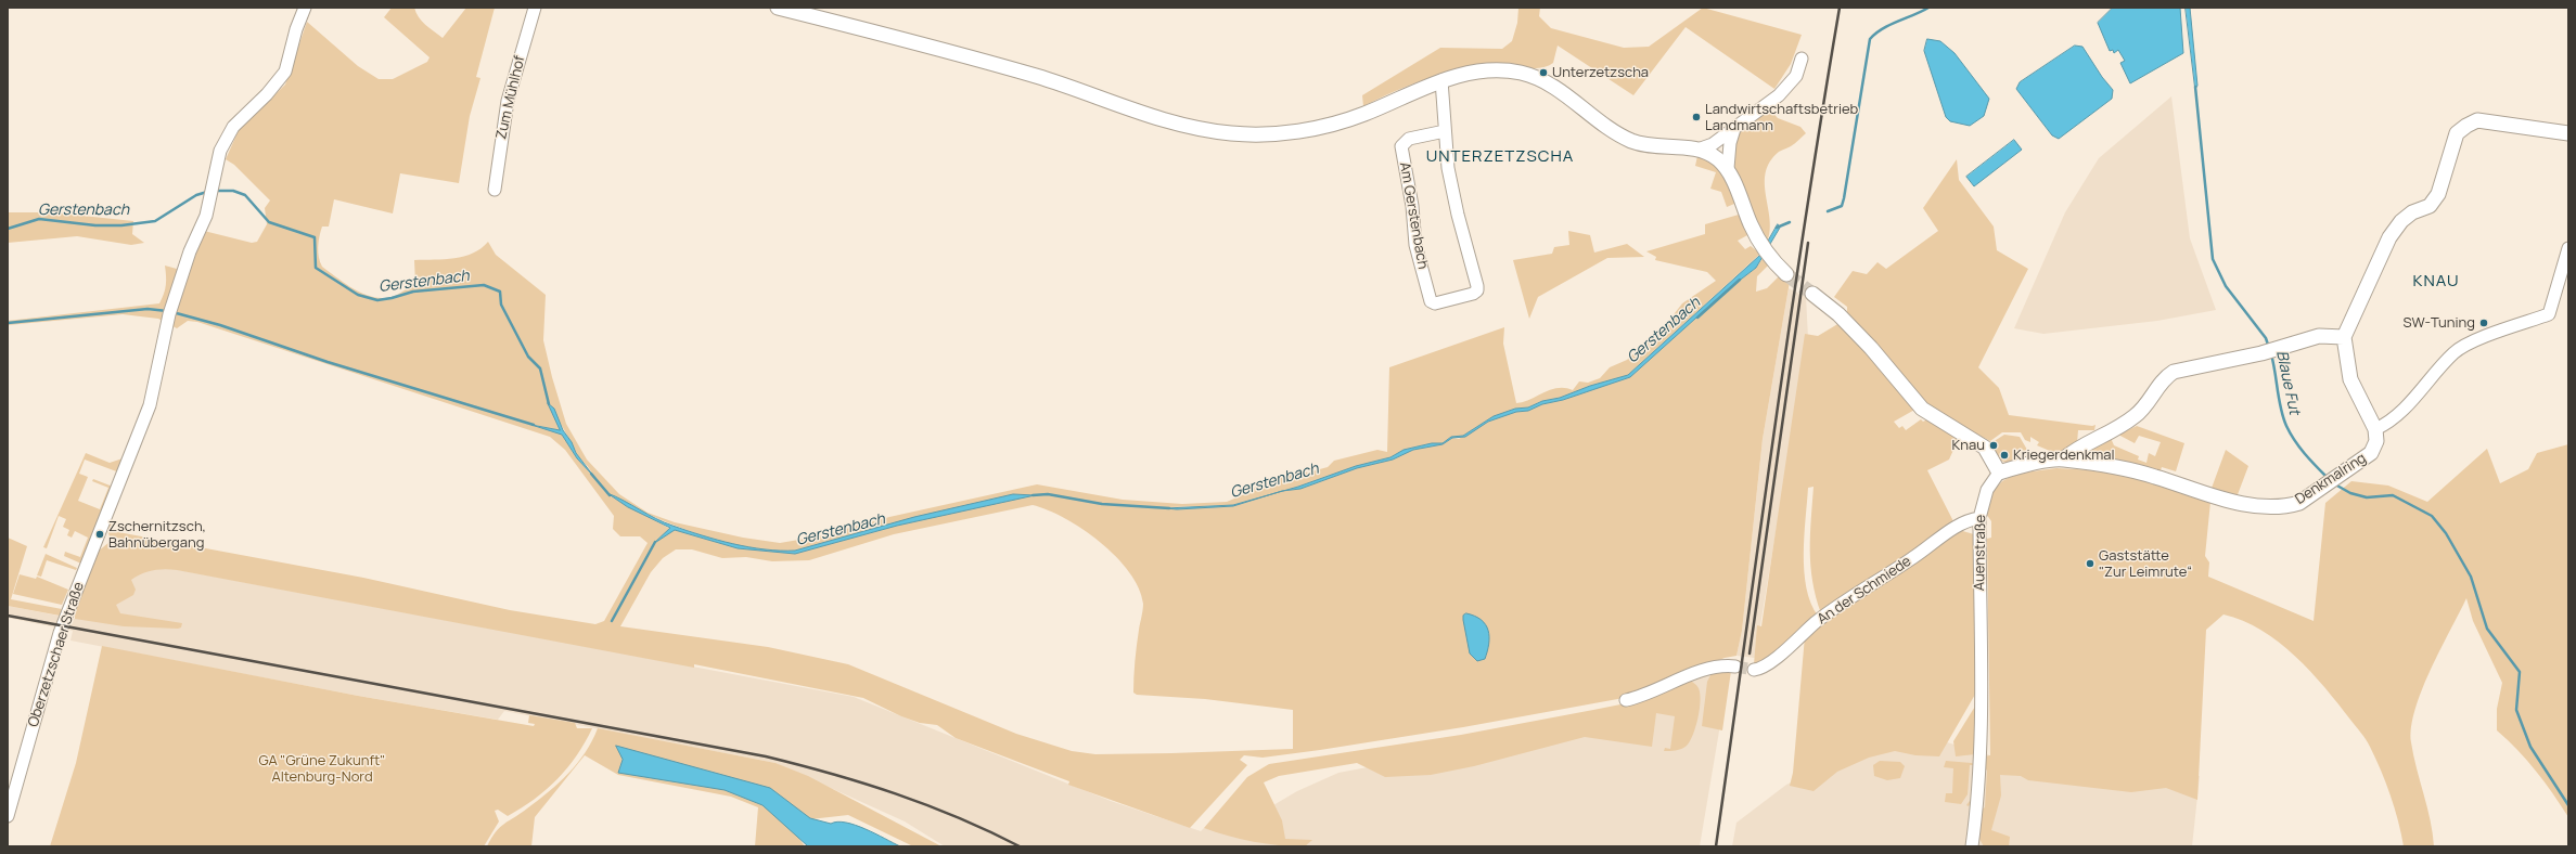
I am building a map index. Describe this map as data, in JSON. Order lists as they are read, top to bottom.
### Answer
{
  "streets": {
    "street": [
      "Zum Mühlhof",
      "Am Gerstenbach",
      "Denkmalring",
      "Auenstraße",
      "An der Schmiede",
      "Oberzetzschaer Straße"
    ]
  },
  "crossings": [
    ["Denkmalring", "Auenstraße"],
    ["Auenstraße", "An der Schmiede"]
  ],
  "districts": ["UNTERZETZSCHA", "KNAU"],
  "water": ["Gerstenbach", "Blaue Fut"],
  "parks": ["GA \"Grüne Zukunft\" Altenburg-Nord"],
  "places": [
    "Unterzetzscha",
    "Landwirtschaftsbetrieb Landmann",
    "SW-Tuning",
    "Knau",
    "Kriegerdenkmal",
    "Zschernitzsch, Bahnübergang",
    "Gaststätte \"Zur Leimrute“"
  ]
}
